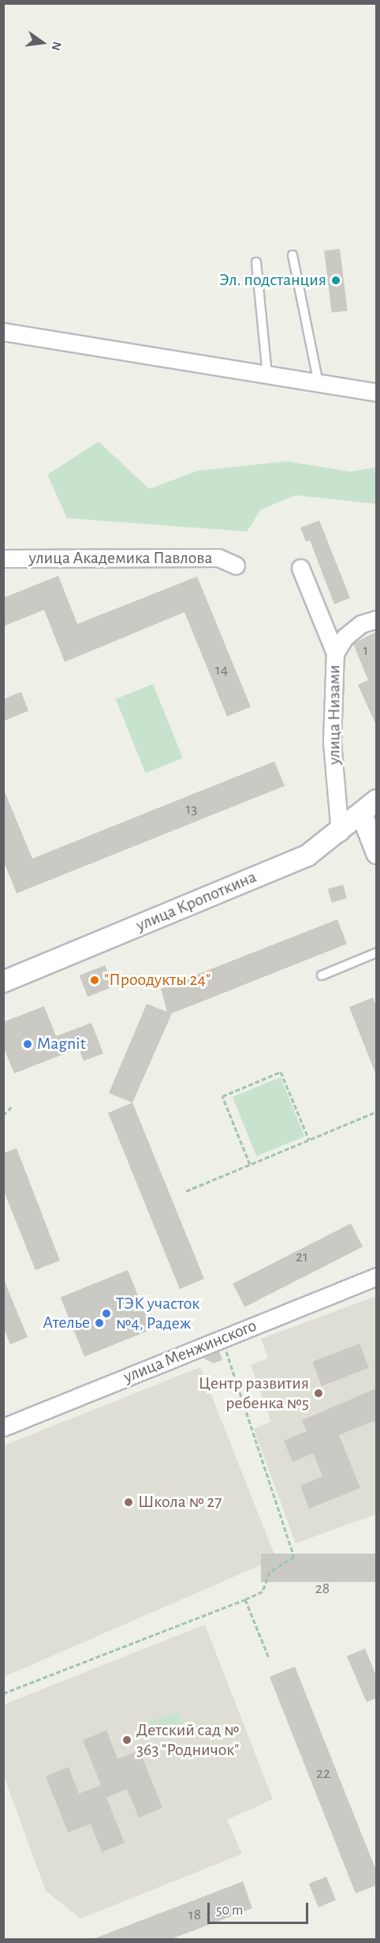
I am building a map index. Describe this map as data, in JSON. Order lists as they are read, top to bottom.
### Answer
{
  "streets": {
    "street": [
      "улица Академика Павлова",
      "улица Низами",
      "улица Кропоткина",
      "улица Менжинского"
    ]
  },
  "crossings": [
    ["улица Низами", "улица Кропоткина"]
  ],
  "places": [
    "Эл. подстанция",
    "\"Проодукты 24\"",
    "Magnit",
    "ТЭК участок №4, Радеж",
    "Ателье",
    "Центр развития ребенка №5",
    "Школа № 27",
    "Детский сад № 363 \"Родничок\""
  ],
  "house_numbers": [
    "1",
    "14",
    "13",
    "21",
    "28",
    "22",
    "18"
  ],
  "scale_bar": "50 m",
  "north": "right"
}
